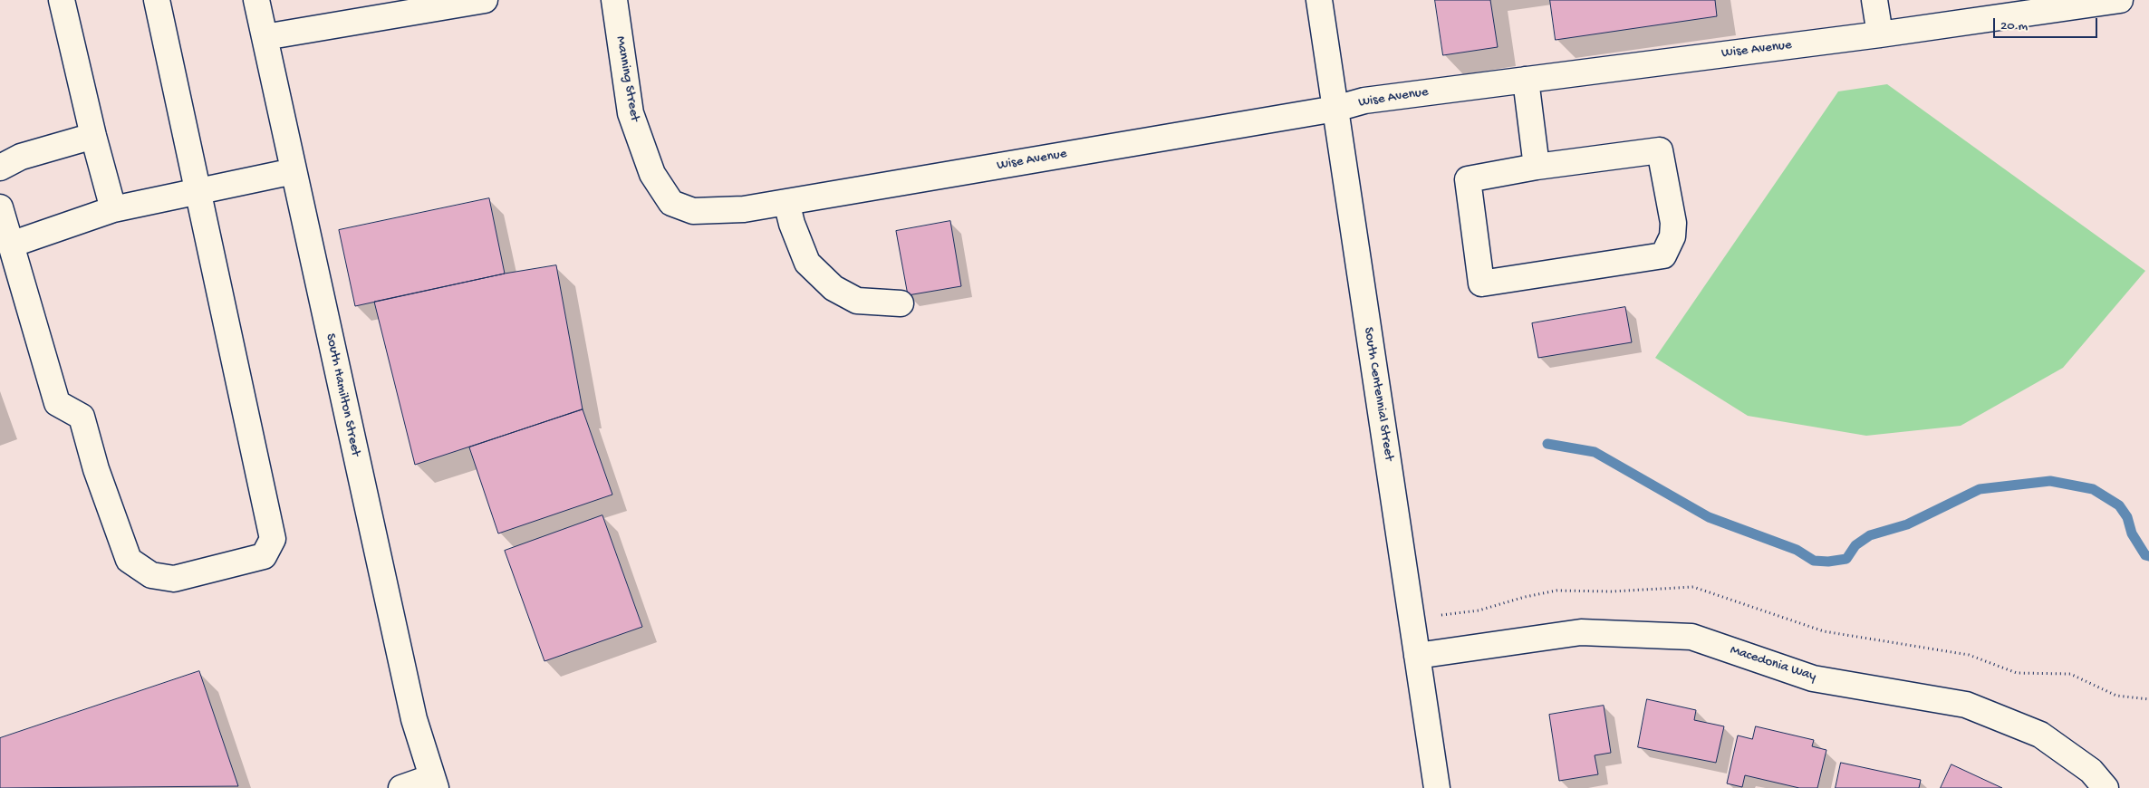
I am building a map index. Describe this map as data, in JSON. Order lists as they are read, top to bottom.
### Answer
{
  "streets": {
    "street": [
      "Wise Avenue",
      "Manning Street",
      "South Centennial Street",
      "South Hamilton Street",
      "Macedonia Way"
    ]
  },
  "crossings": [
    ["Wise Avenue", "Manning Street"],
    ["Wise Avenue", "South Centennial Street"],
    ["South Centennial Street", "Macedonia Way"]
  ],
  "scale_bar": "20 m"
}
